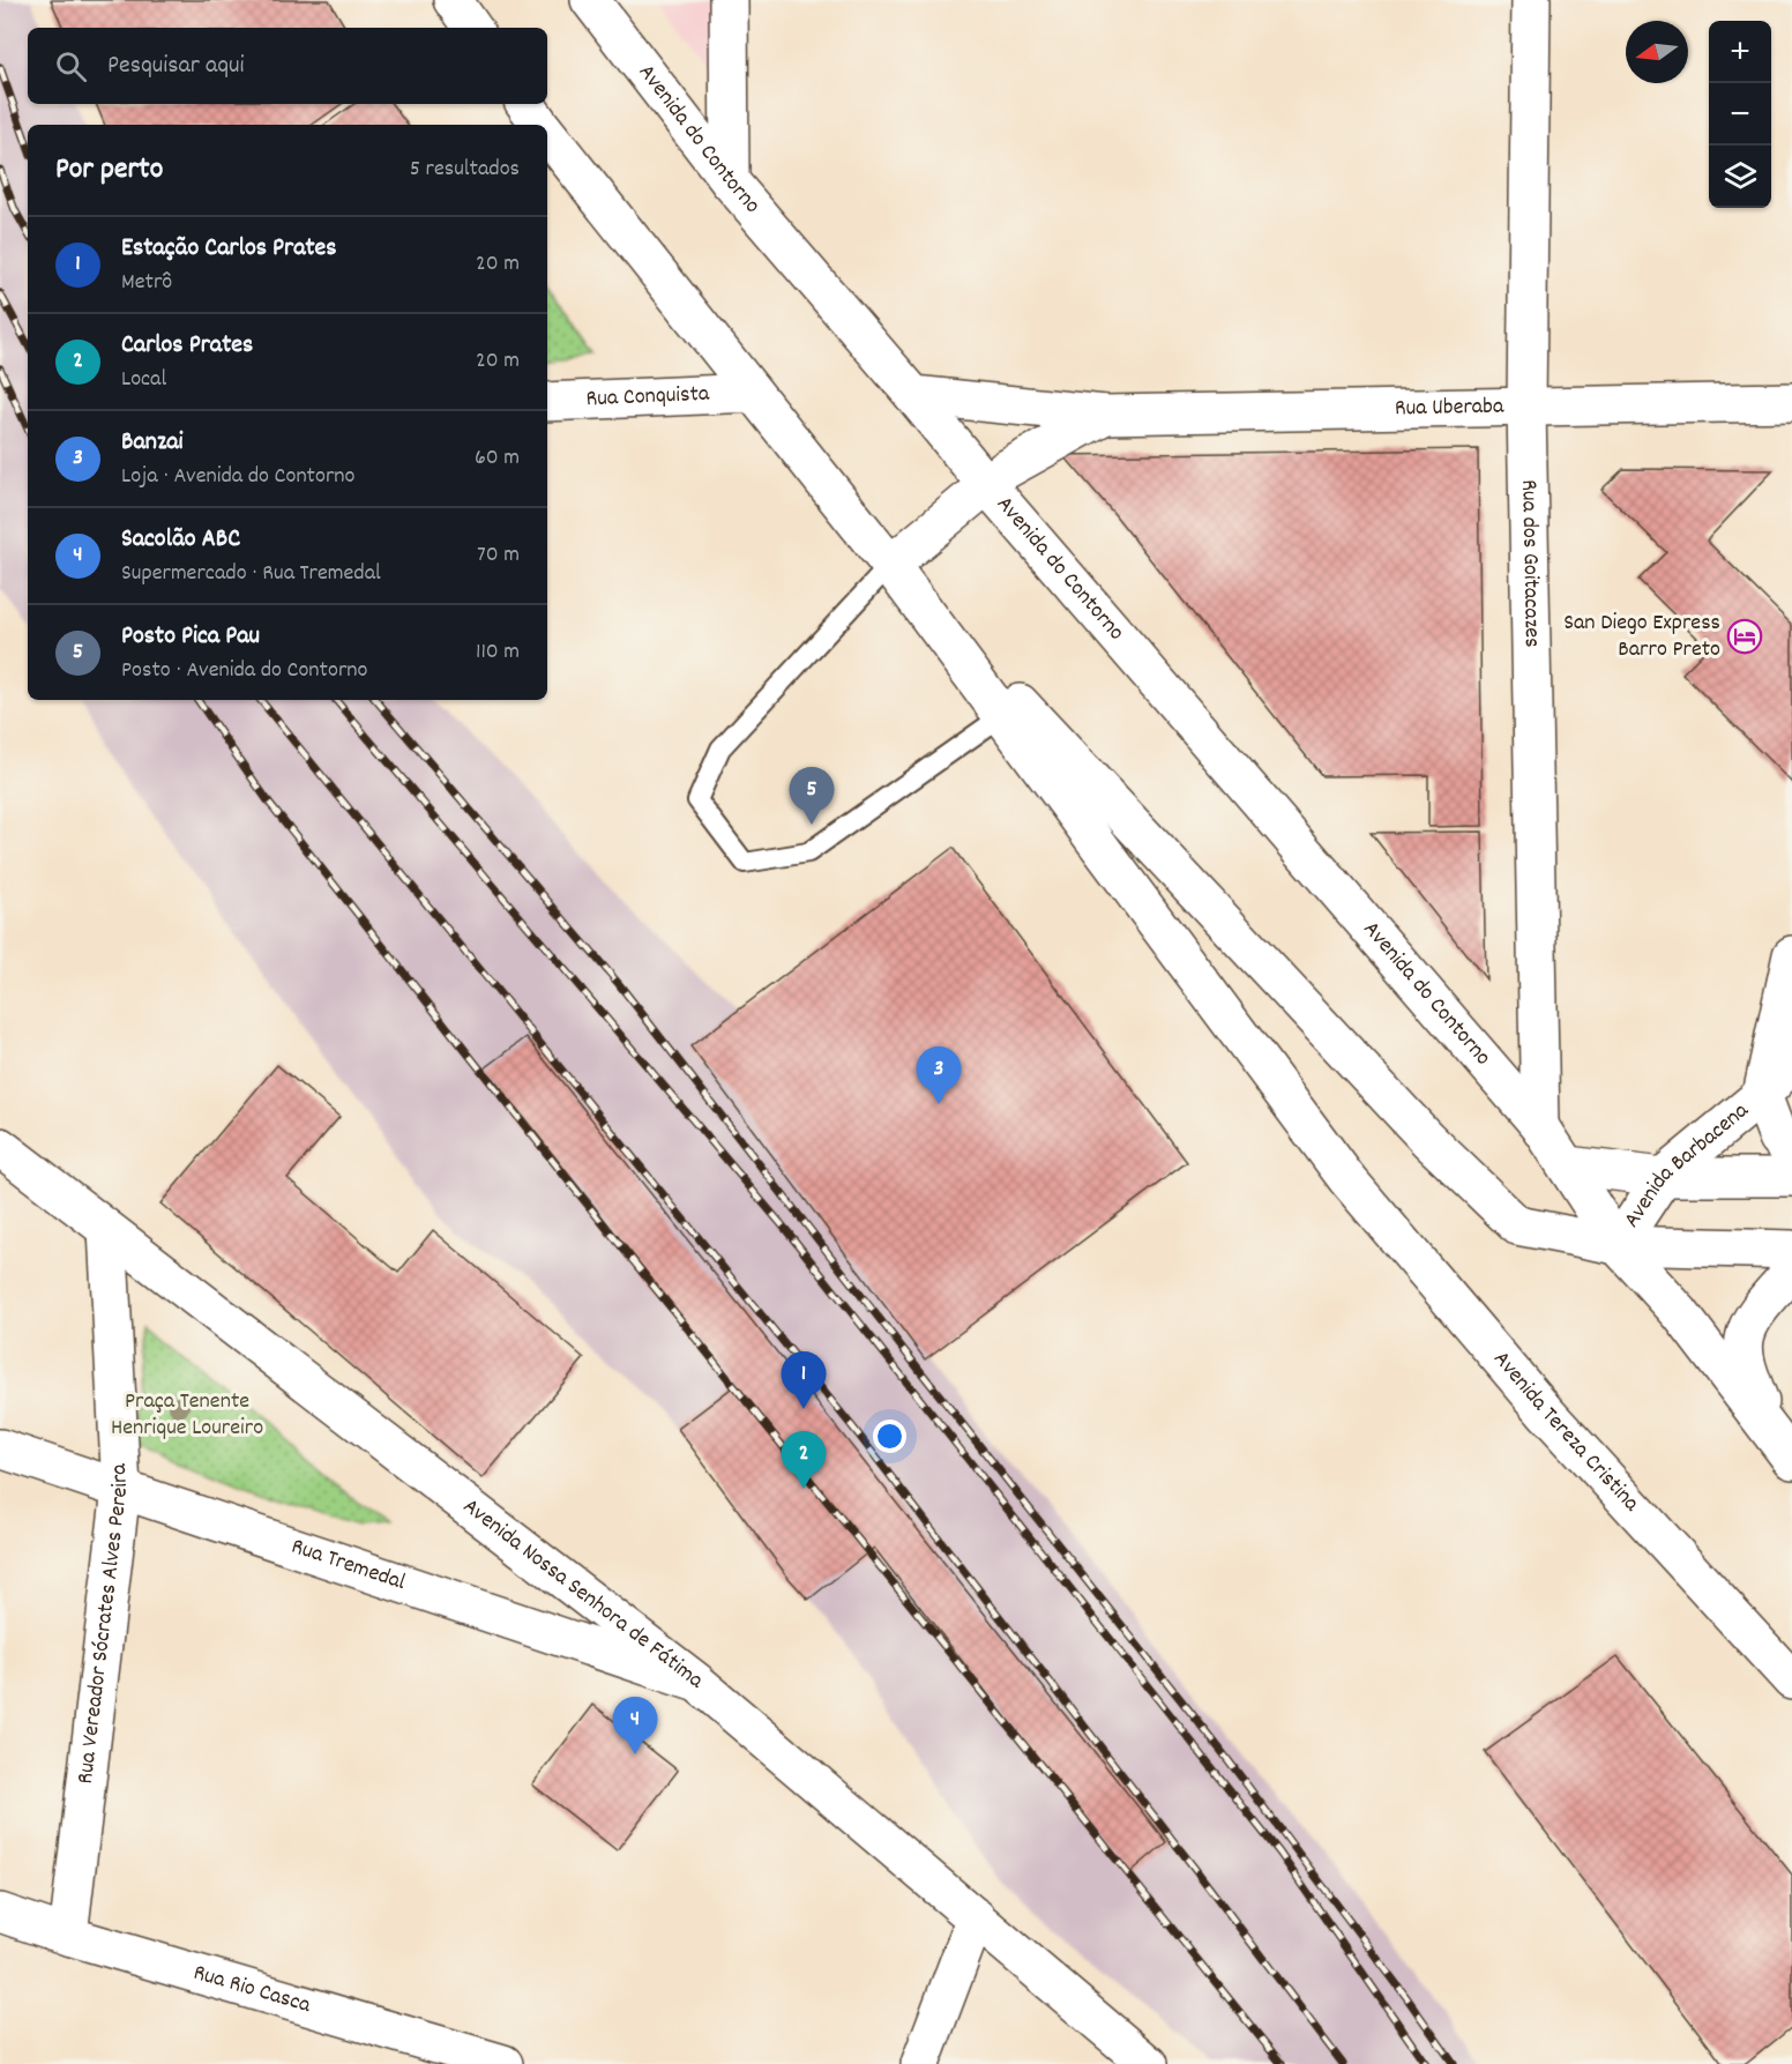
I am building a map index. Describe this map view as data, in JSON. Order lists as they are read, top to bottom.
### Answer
{
  "streets": {
    "main road": [
      "Avenida do Contorno",
      "Rua Conquista",
      "Rua Uberaba",
      "Rua dos Goitacazes",
      "Avenida Barbacena",
      "Avenida Tereza Cristina",
      "Rua Tremedal",
      "Avenida Nossa Senhora de Fátima",
      "Rua Vereador Sócrates Alves Pereira",
      "Rua Rio Casca"
    ]
  },
  "crossings": [
    ["Avenida do Contorno", "Rua Uberaba"],
    ["Avenida do Contorno", "Rua dos Goitacazes"],
    ["Rua Uberaba", "Rua dos Goitacazes"],
    ["Rua Tremedal", "Avenida Nossa Senhora de Fátima"],
    ["Rua Tremedal", "Rua Vereador Sócrates Alves Pereira"],
    ["Avenida Nossa Senhora de Fátima", "Rua Vereador Sócrates Alves Pereira"],
    ["Rua Vereador Sócrates Alves Pereira", "Rua Rio Casca"]
  ],
  "parks": ["Praça Tenente Henrique Loureiro"],
  "places": {
    "hotel": ["San Diego Express Barro Preto"]
  },
  "north": "left",
  "page": {
    "map_buttons": ["+", "−"],
    "search": "Pesquisar aqui",
    "heading": ["Por perto", "5 resultados"],
    "list": [
      {
        "mark": "1",
        "name": "Estação Carlos Prates",
        "note": "Metrô",
        "value": "20 m"
      },
      {
        "mark": "2",
        "name": "Carlos Prates",
        "note": "Local",
        "value": "20 m"
      },
      {
        "mark": "3",
        "name": "Banzai",
        "note": "Loja · Avenida do Contorno",
        "value": "60 m"
      },
      {
        "mark": "4",
        "name": "Sacolão ABC",
        "note": "Supermercado · Rua Tremedal",
        "value": "70 m"
      },
      {
        "mark": "5",
        "name": "Posto Pica Pau",
        "note": "Posto · Avenida do Contorno",
        "value": "110 m"
      }
    ],
    "pins": [
      "5",
      "3",
      "1",
      "2",
      "4"
    ]
  }
}
